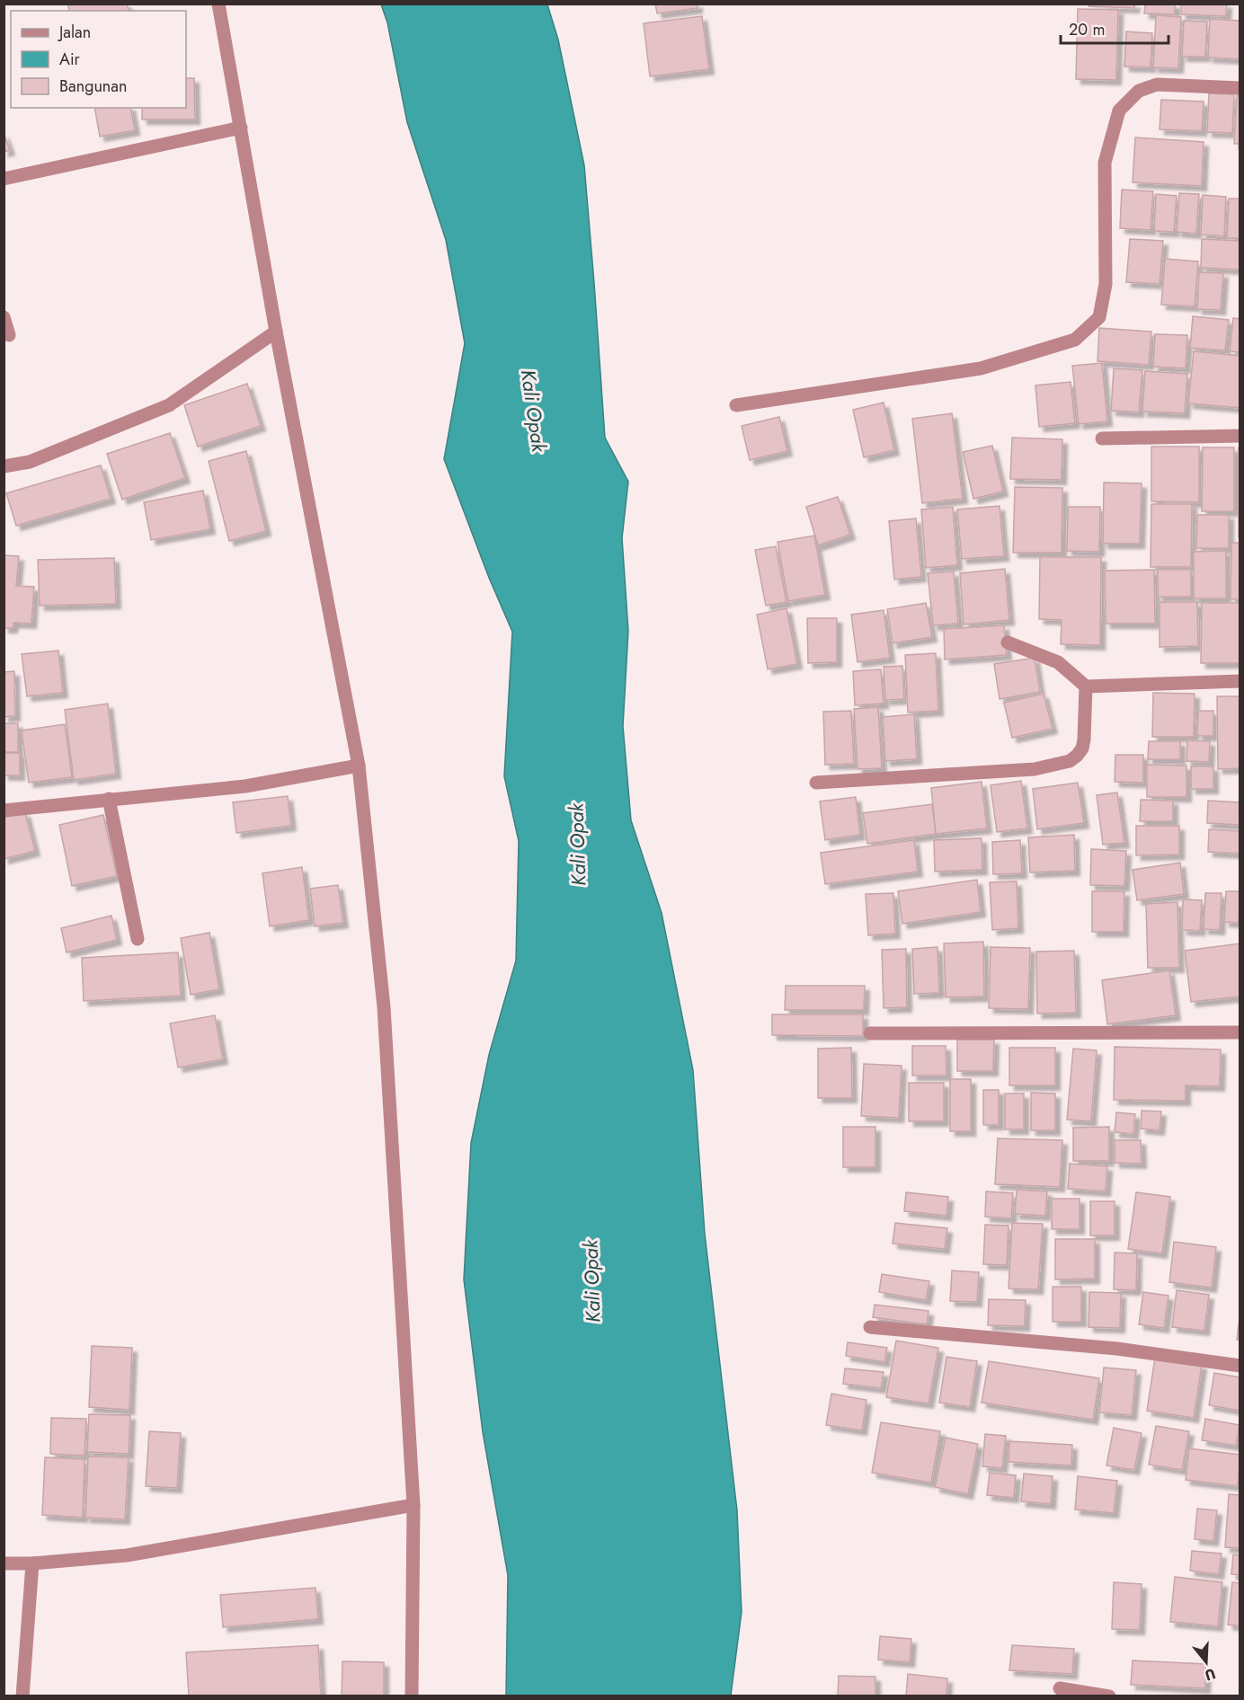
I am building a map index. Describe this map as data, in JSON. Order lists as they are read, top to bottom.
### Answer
{
  "water": ["Kali Opak"],
  "legend": ["Jalan", "Air", "Bangunan"],
  "scale_bar": "20 m",
  "north": "bottom"
}
